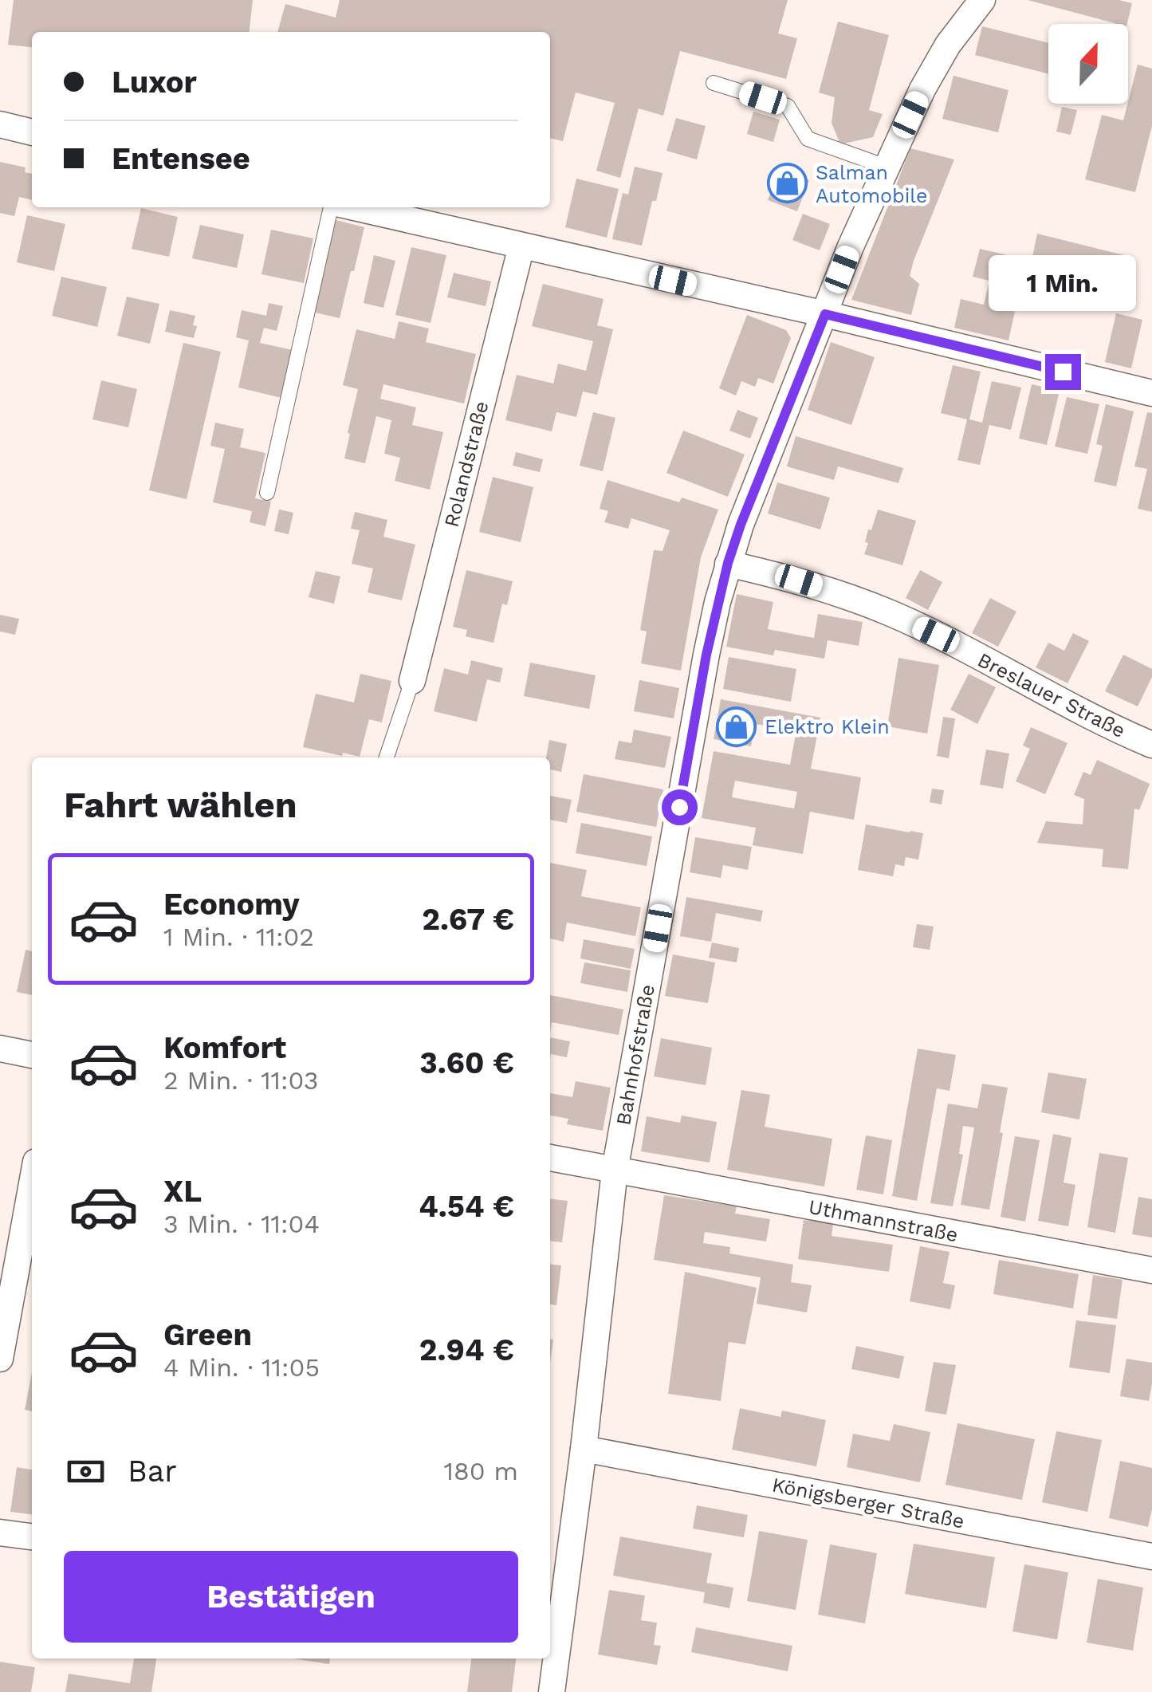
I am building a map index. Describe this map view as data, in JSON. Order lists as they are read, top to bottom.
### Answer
{
  "streets": {
    "street": [
      "Rolandstraße",
      "Breslauer Straße",
      "Bahnhofstraße",
      "Uthmannstraße",
      "Königsberger Straße"
    ]
  },
  "crossings": [
    ["Breslauer Straße", "Bahnhofstraße"],
    ["Bahnhofstraße", "Uthmannstraße"],
    ["Bahnhofstraße", "Königsberger Straße"]
  ],
  "places": {
    "shop": ["Salman Automobile", "Elektro Klein"]
  },
  "north": "top",
  "page": {
    "banner": ["Luxor", "Entensee"],
    "bubble": "1 Min.",
    "heading": "Fahrt wählen",
    "list": [
      {
        "name": "Economy",
        "note": "1 Min. · 11:02",
        "value": "2.67 €"
      },
      {
        "name": "Komfort",
        "note": "2 Min. · 11:03",
        "value": "3.60 €"
      },
      {
        "name": "XL",
        "note": "3 Min. · 11:04",
        "value": "4.54 €"
      },
      {
        "name": "Green",
        "note": "4 Min. · 11:05",
        "value": "2.94 €"
      }
    ],
    "pay": ["Bar", "180 m"],
    "buttons": "Bestätigen"
  }
}
